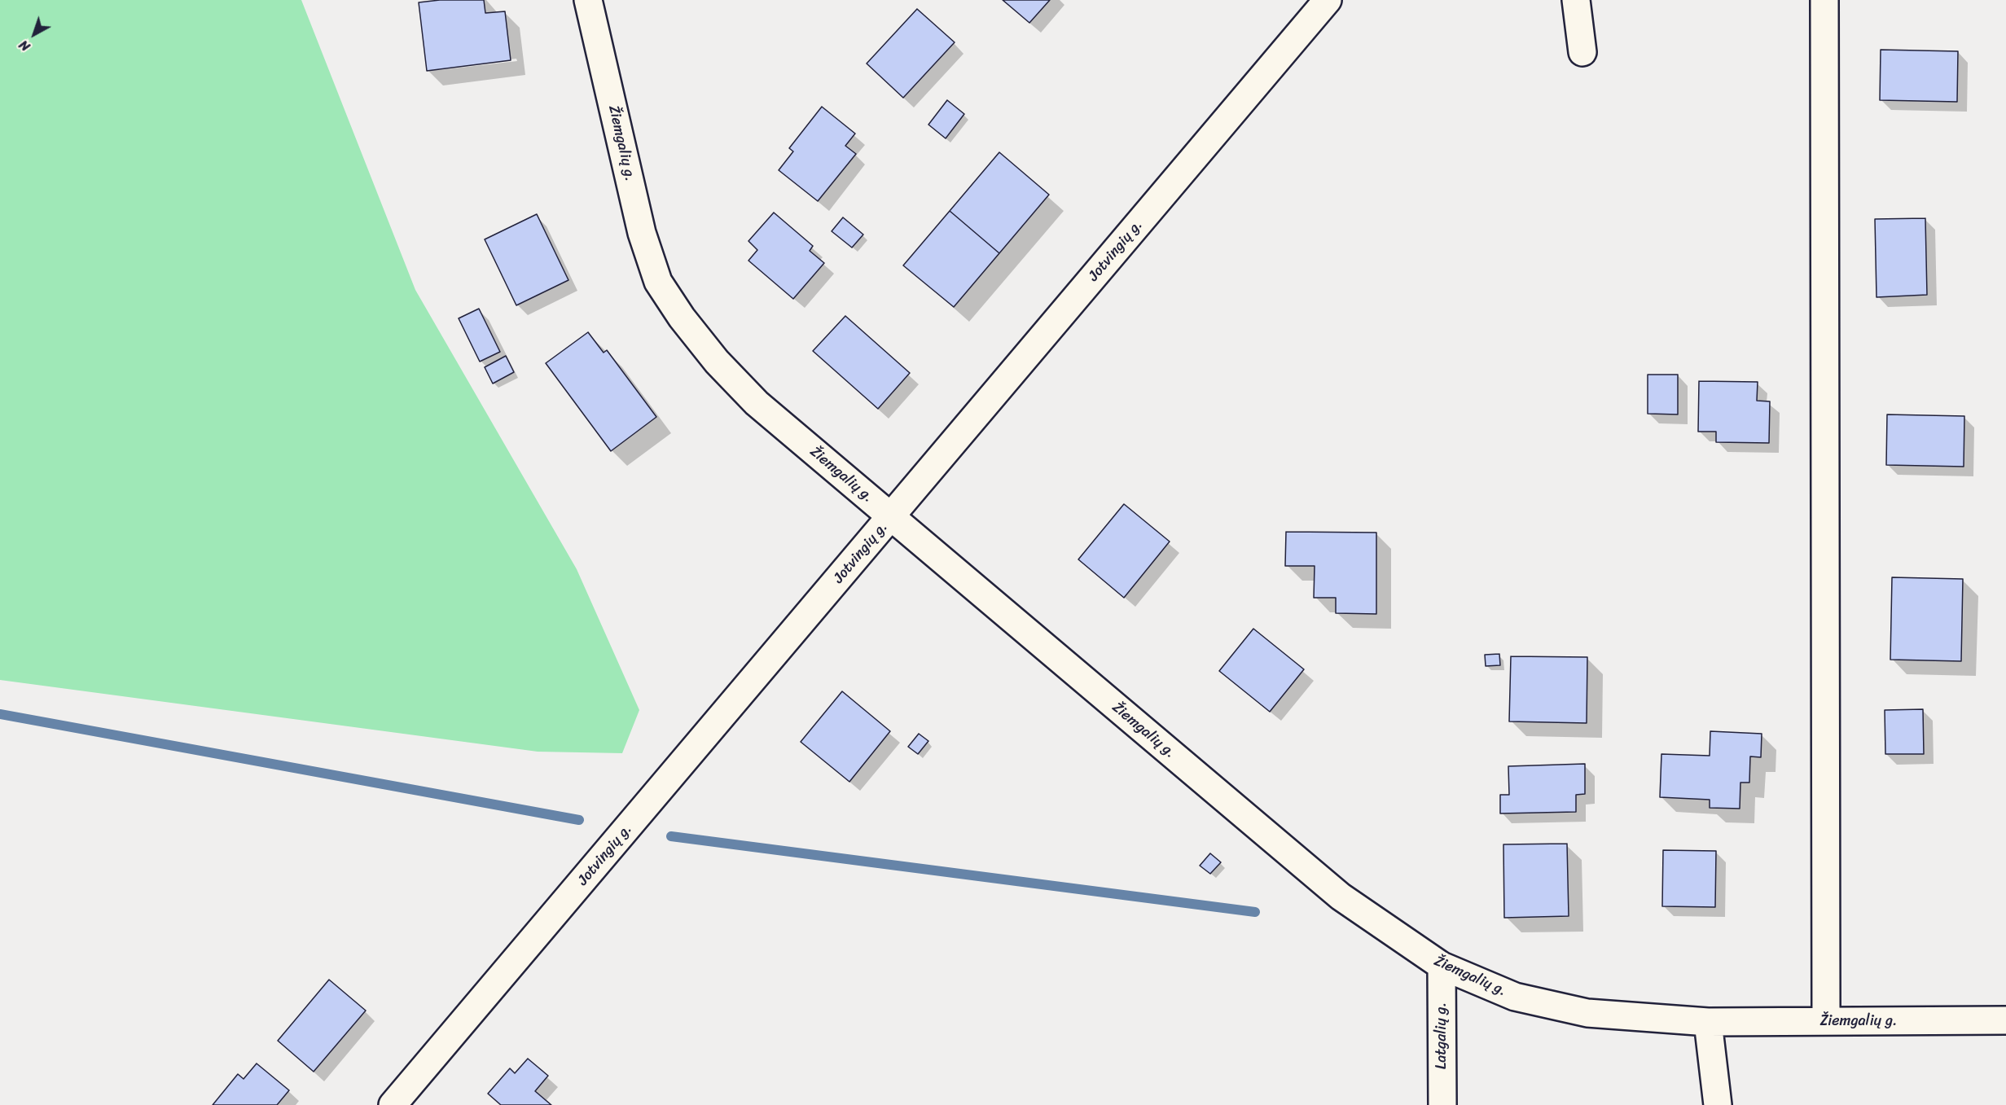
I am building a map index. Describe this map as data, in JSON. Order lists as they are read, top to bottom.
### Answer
{
  "streets": {
    "street": ["Žiemgalių g.", "Jotvingių g.", "Latgalių g."]
  },
  "crossings": [
    ["Žiemgalių g.", "Jotvingių g."],
    ["Žiemgalių g.", "Latgalių g."]
  ],
  "north": "bottom left"
}
